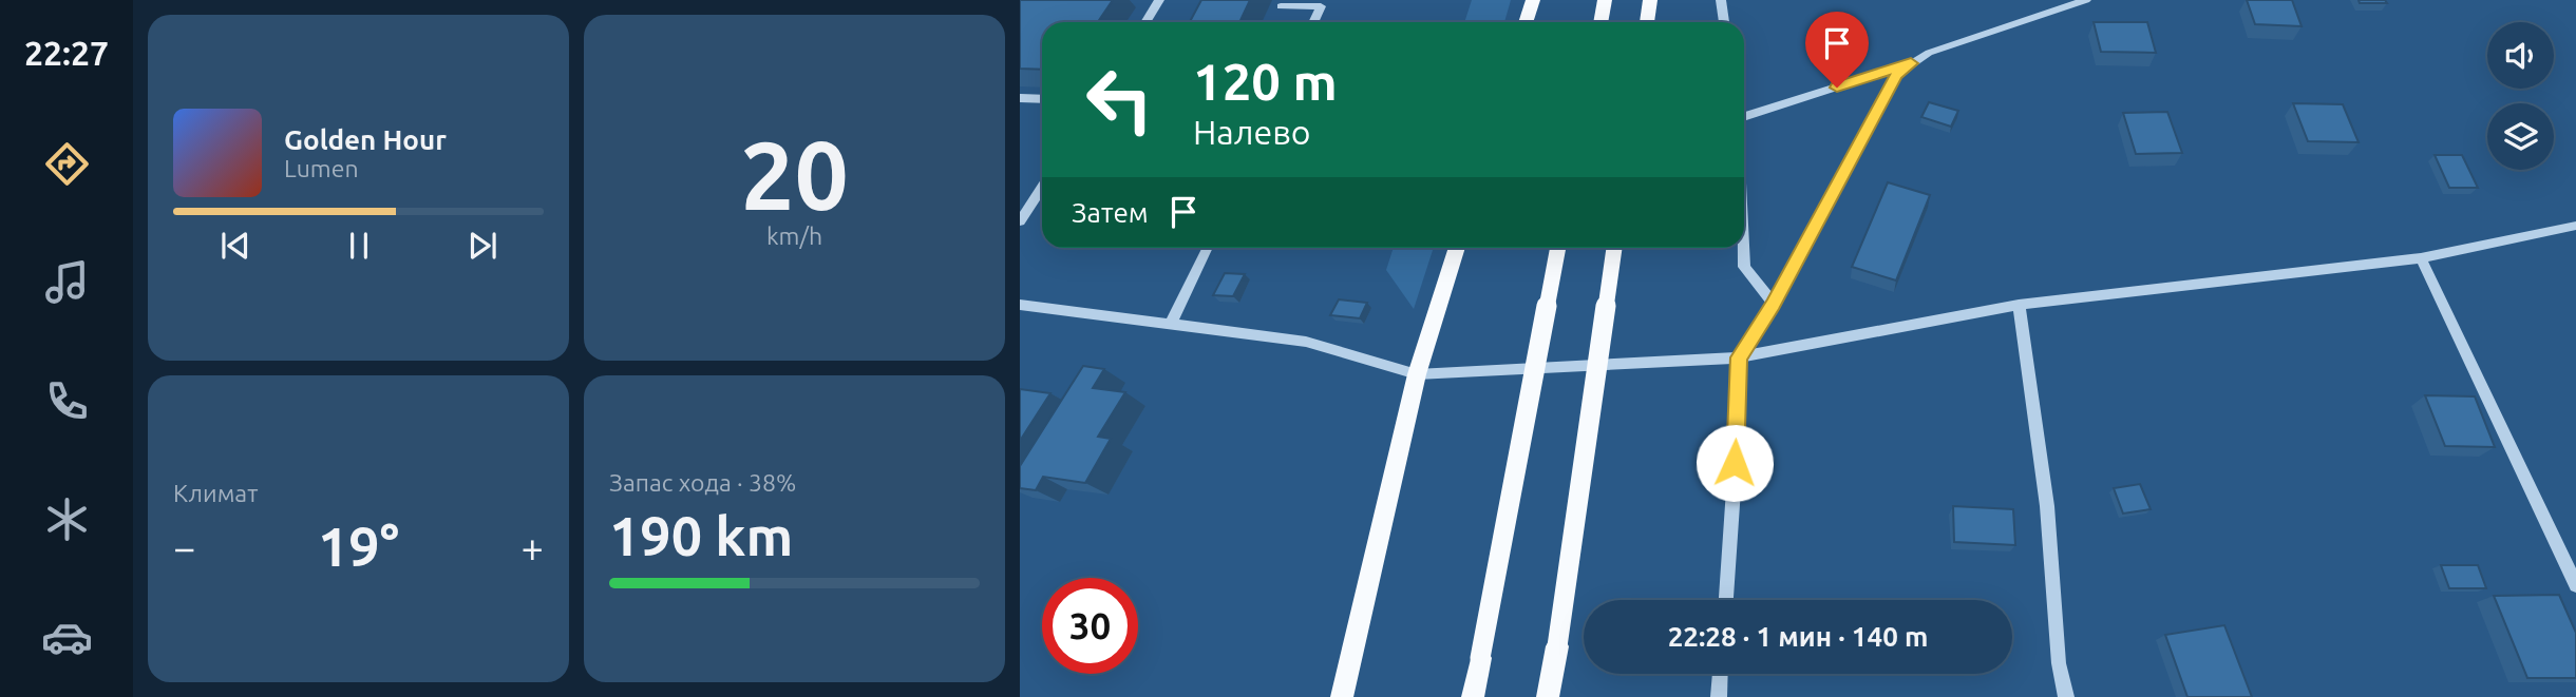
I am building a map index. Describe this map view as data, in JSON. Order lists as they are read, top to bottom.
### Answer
{
  "page": {
    "tabs": "22:27",
    "tile": [
      ["20", "km/h"],
      "Климат",
      ["Запас хода · 38%", "190 km"]
    ],
    "turn": ["120 m", "Налево"],
    "song": ["Golden Hour", "Lumen"],
    "then": "Затем",
    "heat": ["−", "19°", "+"],
    "limit": "30",
    "trip": "22:28 · 1 мин · 140 m"
  }
}
